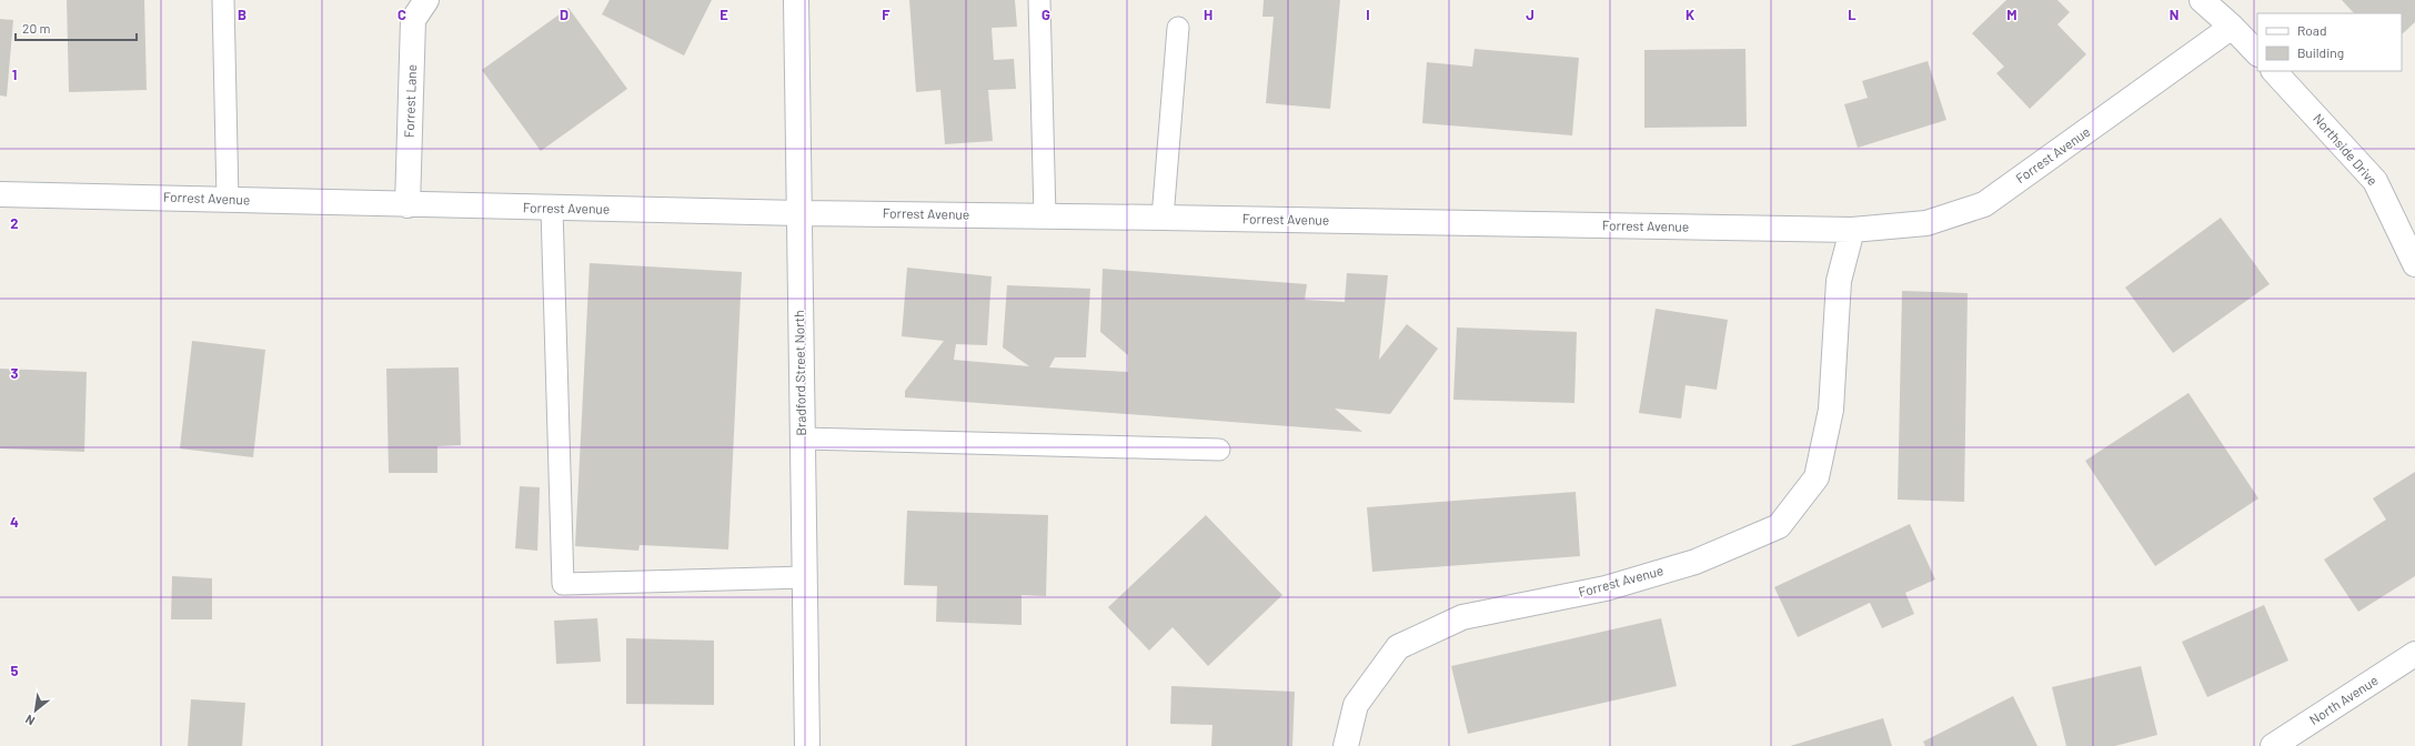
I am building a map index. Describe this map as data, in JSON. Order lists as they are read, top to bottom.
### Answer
{
  "streets": {
    "street": [
      "Forrest Lane",
      "Northside Drive",
      "Forrest Avenue",
      "Bradford Street North",
      "North Avenue"
    ]
  },
  "crossings": [
    ["Forrest Lane", "Forrest Avenue"],
    ["Forrest Avenue", "Bradford Street North"]
  ],
  "legend": ["Road", "Building"],
  "scale_bar": "20 m",
  "north": "bottom left",
  "grid": {
    "columns": [
      "B",
      "C",
      "D",
      "E",
      "F",
      "G",
      "H",
      "I",
      "J",
      "K",
      "L",
      "M",
      "N"
    ],
    "rows": [
      "1",
      "2",
      "3",
      "4",
      "5"
    ]
  }
}
